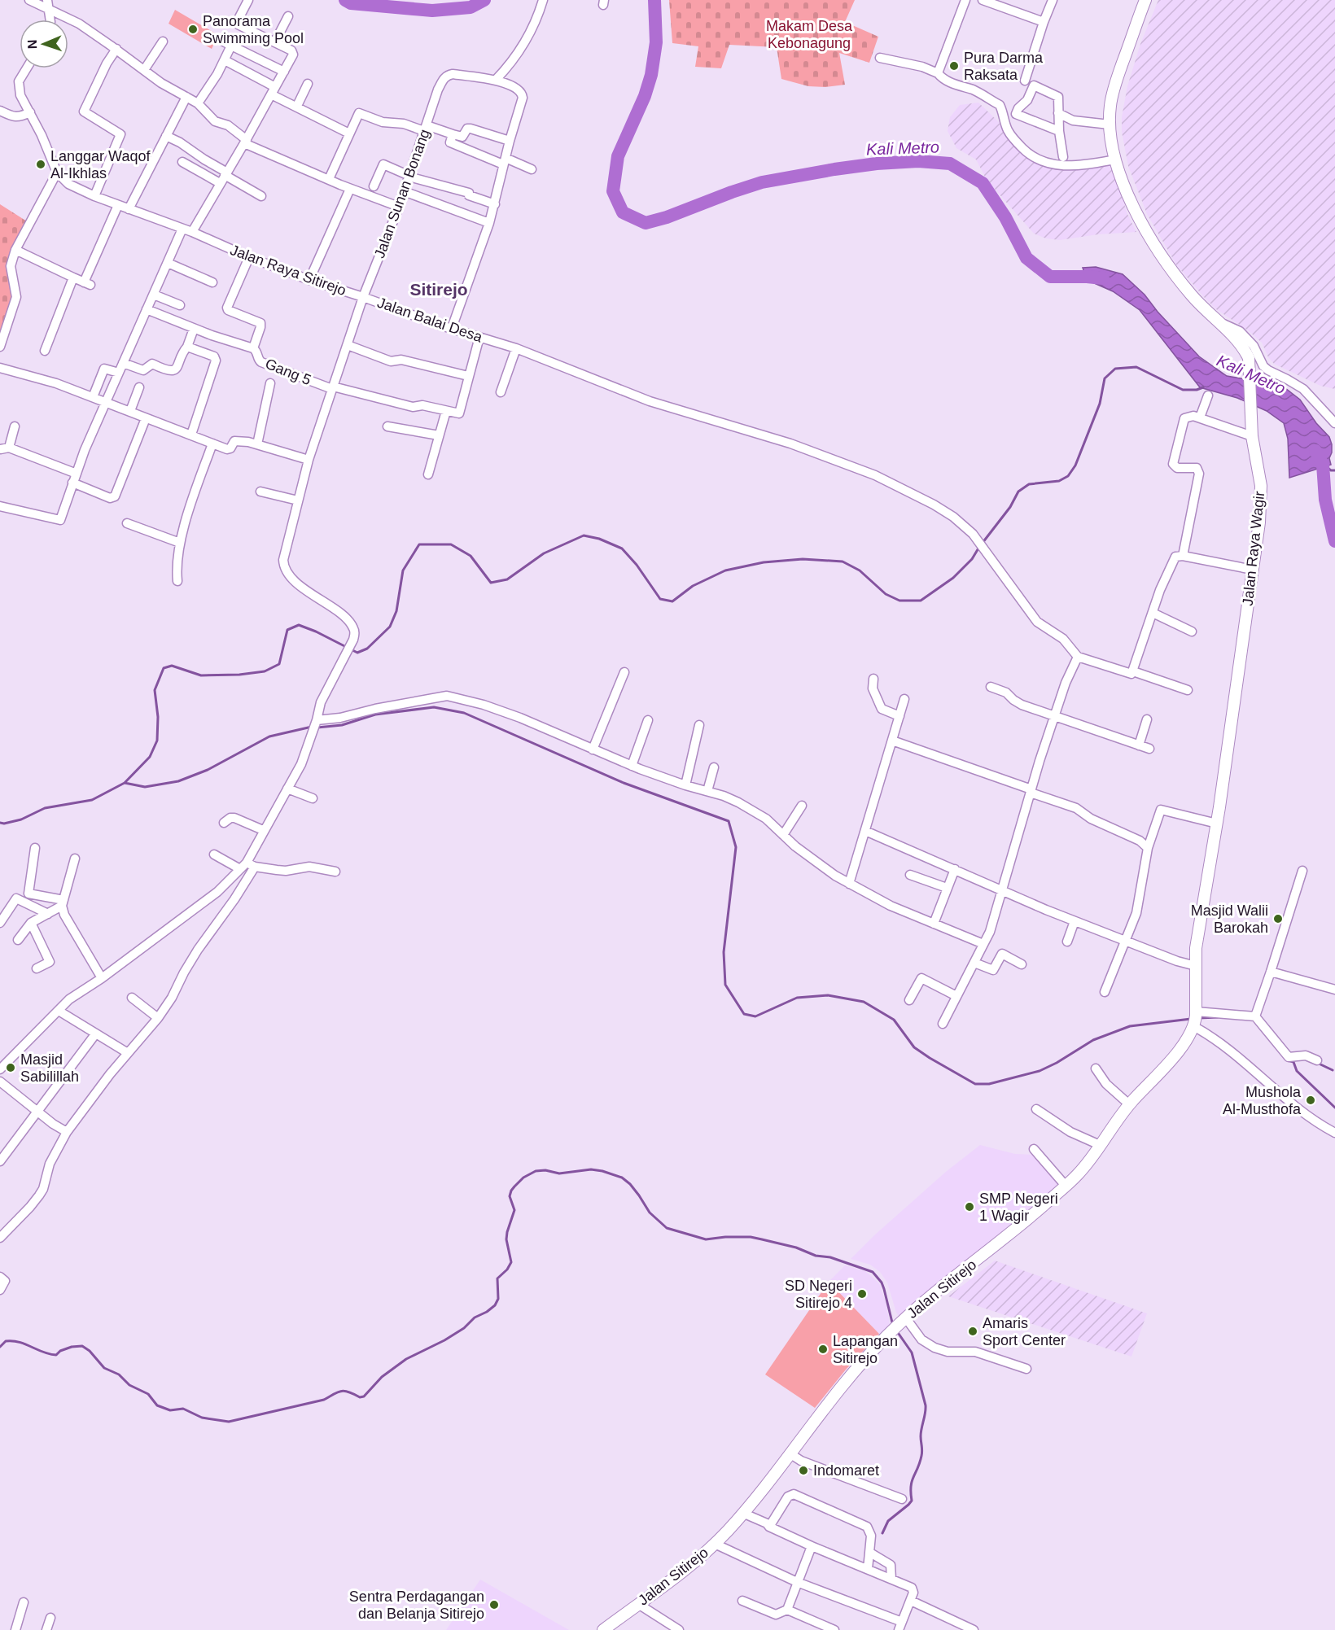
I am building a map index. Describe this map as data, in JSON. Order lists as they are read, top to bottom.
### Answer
{
  "streets": {
    "main road": ["Jalan Raya Wagir", "Jalan Sitirejo"],
    "street": [
      "Jalan Sunan Bonang",
      "Jalan Raya Sitirejo",
      "Jalan Balai Desa",
      "Gang 5"
    ]
  },
  "crossings": [
    ["Jalan Sunan Bonang", "Jalan Raya Sitirejo"],
    ["Jalan Sunan Bonang", "Jalan Balai Desa"],
    ["Jalan Raya Sitirejo", "Jalan Balai Desa"],
    ["Jalan Raya Sitirejo", "Gang 5"],
    ["Jalan Raya Wagir", "Jalan Sitirejo"]
  ],
  "districts": ["Sitirejo"],
  "water": ["Kali Metro"],
  "parks": ["Makam Desa Kebonagung"],
  "places": [
    "Panorama Swimming Pool",
    "Pura Darma Raksata",
    "Langgar Waqof Al-Ikhlas",
    "Masjid Walii Barokah",
    "Masjid Sabilillah",
    "Mushola Al-Musthofa",
    "SMP Negeri 1 Wagir",
    "SD Negeri Sitirejo 4",
    "Amaris Sport Center",
    "Lapangan Sitirejo",
    "Indomaret",
    "Sentra Perdagangan dan Belanja Sitirejo"
  ],
  "north": "left"
}
